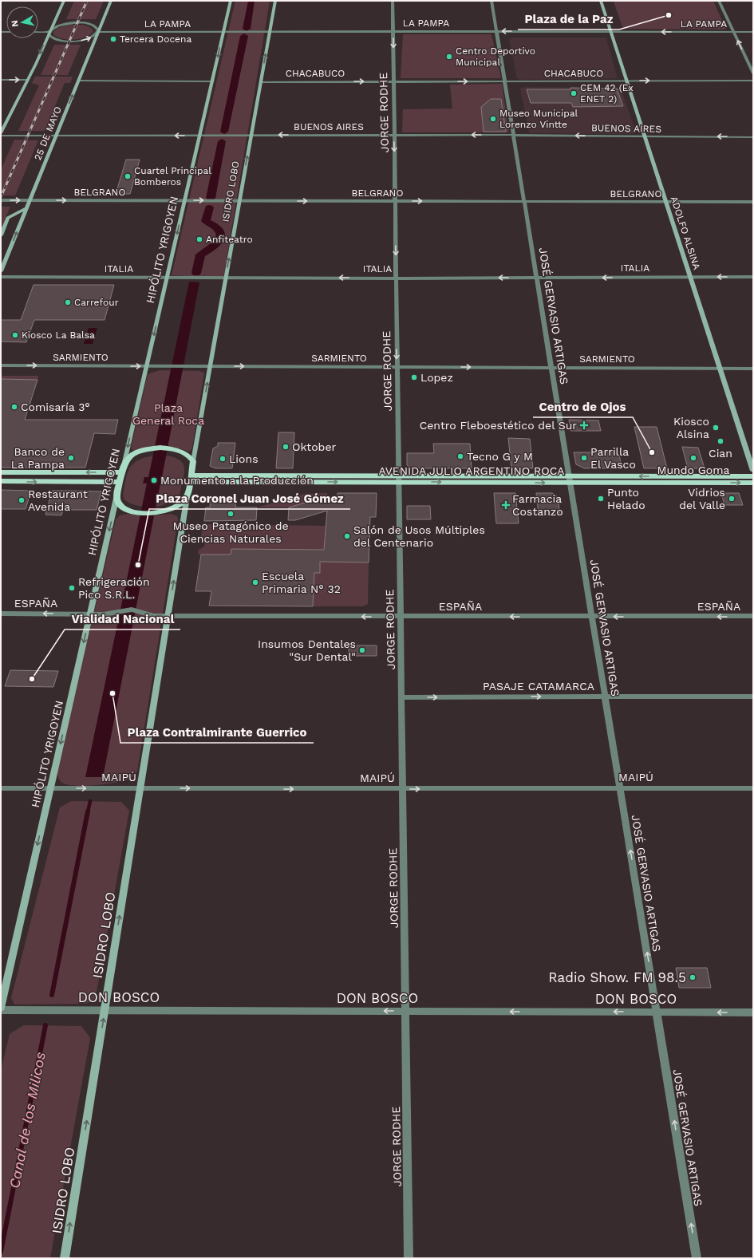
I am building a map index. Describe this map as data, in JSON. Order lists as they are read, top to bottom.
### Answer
{
  "streets": {
    "main road": ["HIPÓLITO YRIGOYEN", "AVENIDA JULIO ARGENTINO ROCA"],
    "street": [
      "LA PAMPA",
      "CHACABUCO",
      "JORGE RODHE",
      "BUENOS AIRES",
      "25 DE MAYO",
      "ISIDRO LOBO",
      "BELGRANO",
      "ADOLFO ALSINA",
      "ITALIA",
      "JOSÉ GERVASIO ARTIGAS",
      "SARMIENTO",
      "ESPAÑA",
      "PASAJE CATAMARCA",
      "MAIPÚ",
      "DON BOSCO"
    ]
  },
  "crossings": [
    ["LA PAMPA", "JORGE RODHE"],
    ["LA PAMPA", "25 DE MAYO"],
    ["LA PAMPA", "ISIDRO LOBO"],
    ["LA PAMPA", "ADOLFO ALSINA"],
    ["LA PAMPA", "HIPÓLITO YRIGOYEN"],
    ["LA PAMPA", "JOSÉ GERVASIO ARTIGAS"],
    ["CHACABUCO", "JORGE RODHE"],
    ["CHACABUCO", "ISIDRO LOBO"],
    ["CHACABUCO", "ADOLFO ALSINA"],
    ["CHACABUCO", "JOSÉ GERVASIO ARTIGAS"],
    ["JORGE RODHE", "BUENOS AIRES"],
    ["JORGE RODHE", "BELGRANO"],
    ["JORGE RODHE", "ITALIA"],
    ["JORGE RODHE", "SARMIENTO"],
    ["JORGE RODHE", "AVENIDA JULIO ARGENTINO ROCA"],
    ["JORGE RODHE", "ESPAÑA"],
    ["JORGE RODHE", "PASAJE CATAMARCA"],
    ["JORGE RODHE", "MAIPÚ"],
    ["JORGE RODHE", "DON BOSCO"],
    ["BUENOS AIRES", "25 DE MAYO"],
    ["BUENOS AIRES", "ISIDRO LOBO"],
    ["BUENOS AIRES", "ADOLFO ALSINA"],
    ["BUENOS AIRES", "HIPÓLITO YRIGOYEN"],
    ["BUENOS AIRES", "JOSÉ GERVASIO ARTIGAS"],
    ["25 DE MAYO", "BELGRANO"],
    ["ISIDRO LOBO", "BELGRANO"],
    ["ISIDRO LOBO", "HIPÓLITO YRIGOYEN"],
    ["ISIDRO LOBO", "ITALIA"],
    ["ISIDRO LOBO", "SARMIENTO"],
    ["ISIDRO LOBO", "AVENIDA JULIO ARGENTINO ROCA"],
    ["ISIDRO LOBO", "ESPAÑA"],
    ["ISIDRO LOBO", "MAIPÚ"],
    ["ISIDRO LOBO", "DON BOSCO"],
    ["BELGRANO", "ADOLFO ALSINA"],
    ["BELGRANO", "HIPÓLITO YRIGOYEN"],
    ["BELGRANO", "JOSÉ GERVASIO ARTIGAS"],
    ["ADOLFO ALSINA", "ITALIA"],
    ["ADOLFO ALSINA", "SARMIENTO"],
    ["HIPÓLITO YRIGOYEN", "ITALIA"],
    ["HIPÓLITO YRIGOYEN", "SARMIENTO"],
    ["HIPÓLITO YRIGOYEN", "AVENIDA JULIO ARGENTINO ROCA"],
    ["HIPÓLITO YRIGOYEN", "ESPAÑA"],
    ["HIPÓLITO YRIGOYEN", "MAIPÚ"],
    ["HIPÓLITO YRIGOYEN", "DON BOSCO"],
    ["ITALIA", "JOSÉ GERVASIO ARTIGAS"],
    ["JOSÉ GERVASIO ARTIGAS", "SARMIENTO"],
    ["JOSÉ GERVASIO ARTIGAS", "AVENIDA JULIO ARGENTINO ROCA"],
    ["JOSÉ GERVASIO ARTIGAS", "ESPAÑA"],
    ["JOSÉ GERVASIO ARTIGAS", "PASAJE CATAMARCA"],
    ["JOSÉ GERVASIO ARTIGAS", "MAIPÚ"],
    ["JOSÉ GERVASIO ARTIGAS", "DON BOSCO"]
  ],
  "one_way": [
    "CHACABUCO",
    "BUENOS AIRES",
    "ISIDRO LOBO",
    "BELGRANO",
    "HIPÓLITO YRIGOYEN",
    "ITALIA",
    "JOSÉ GERVASIO ARTIGAS",
    "SARMIENTO",
    "ESPAÑA",
    "PASAJE CATAMARCA",
    "MAIPÚ",
    "DON BOSCO"
  ],
  "water": ["Canal de los Milicos"],
  "parks": ["Plaza General Roca"],
  "places": {
    "other": [
      "Plaza de la Paz",
      "Tercera Docena",
      "Centro Deportivo Municipal",
      "CEM 42 (Ex ENET 2)",
      "Museo Municipal Lorenzo Vintte",
      "Cuartel Principal Bomberos",
      "Anfiteatro",
      "Carrefour",
      "Kiosco La Balsa",
      "Lopez",
      "Comisaría 3°",
      "Kiosco Alsina",
      "Cian",
      "Oktober",
      "Centro de Ojos",
      "Tecno G y M",
      "Banco de La Pampa",
      "Parrilla El Vasco",
      "Mundo Goma",
      "Lions",
      "Monumento a la Producción",
      "Punto Helado",
      "Vidrios del Valle",
      "Restaurant Avenida",
      "Museo Patagónico de Ciencias Naturales",
      "Salón de Usos Múltiples del Centenario",
      "Plaza Coronel Juan José Gómez",
      "Escuela Primaria N° 32",
      "Refrigeración Pico S.R.L.",
      "Insumos Dentales \"Sur Dental\"",
      "Vialidad Nacional",
      "Plaza Contralmirante Guerrico",
      "Radio Show. FM 98.5"
    ],
    "health": ["Centro Fleboestético del Sur", "Farmacia Costanzo"]
  },
  "north": "left"
}
